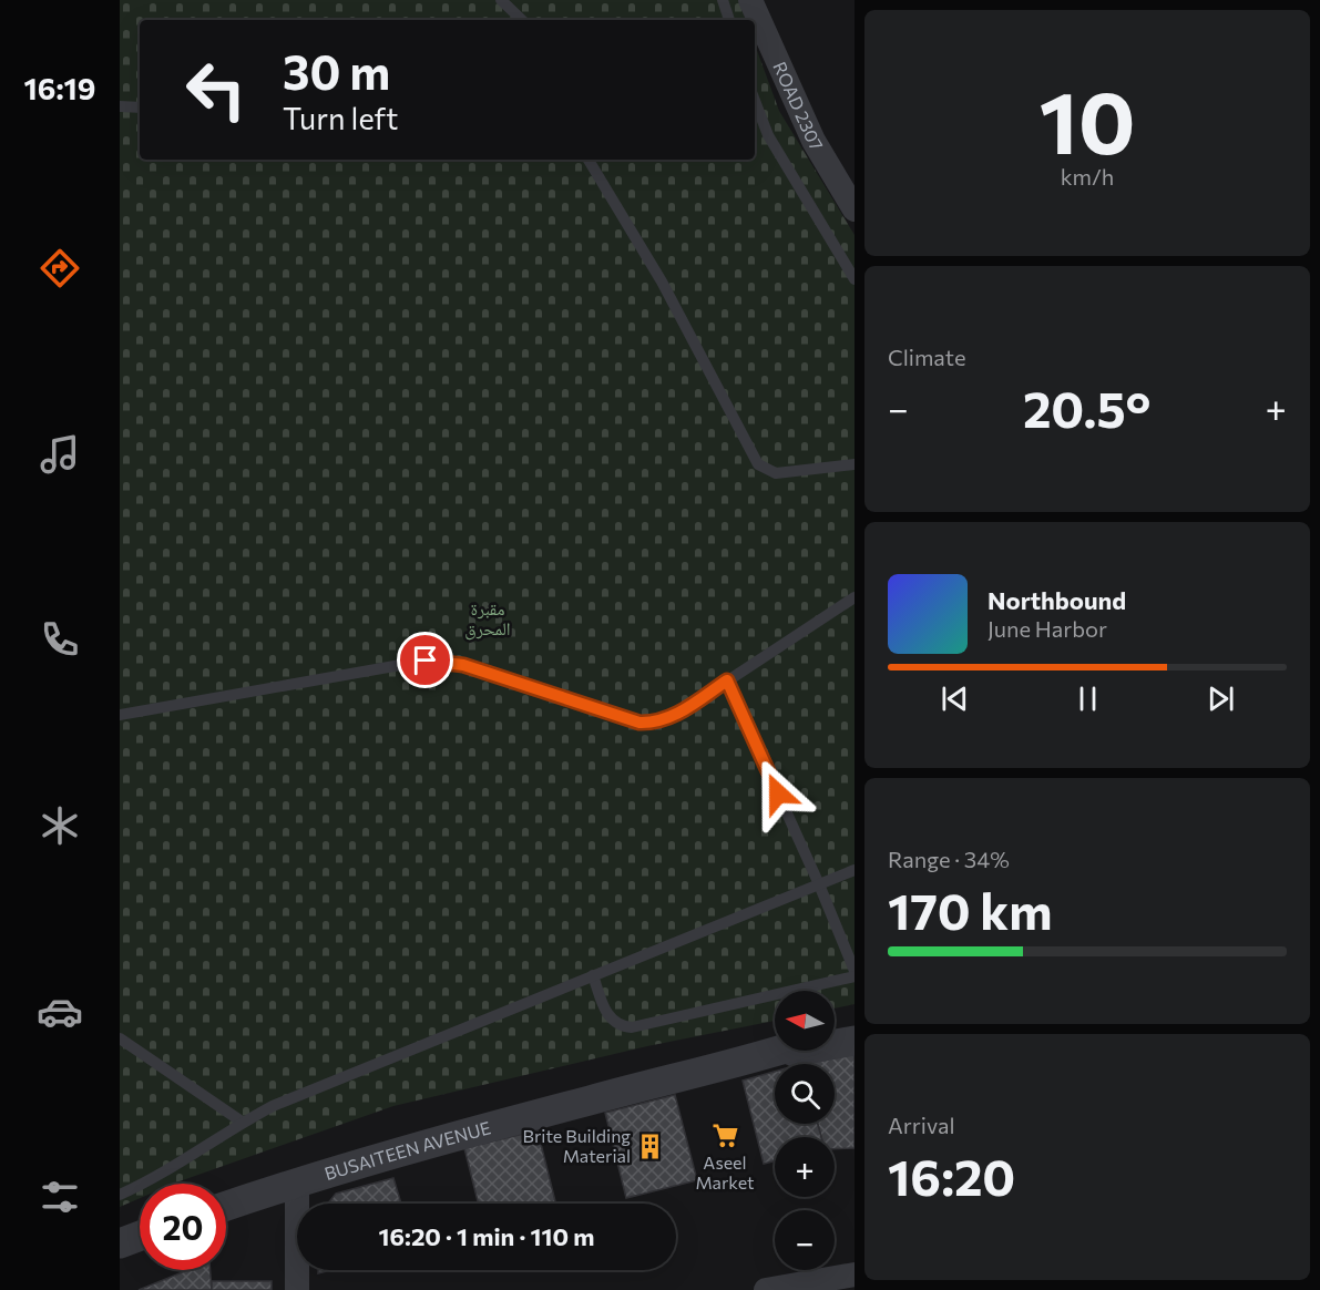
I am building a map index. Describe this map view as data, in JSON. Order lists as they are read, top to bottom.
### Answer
{
  "streets": {
    "street": ["ROAD 2307", "BUSAITEEN AVENUE"]
  },
  "parks": ["مقبرة المحرق"],
  "places": {
    "supermarket": ["Aseel Market"],
    "building": ["Brite Building Material"]
  },
  "north": "left",
  "page": {
    "tabs": "16:19",
    "tile": [
      ["10", "km/h"],
      "Climate",
      ["Range · 34%", "170 km"],
      ["Arrival", "16:20"]
    ],
    "turn": ["30 m", "Turn left"],
    "heat": ["−", "20.5°", "+"],
    "song": ["Northbound", "June Harbor"],
    "map_buttons": ["+", "−"],
    "limit": "20",
    "trip": "16:20 · 1 min · 110 m"
  }
}
